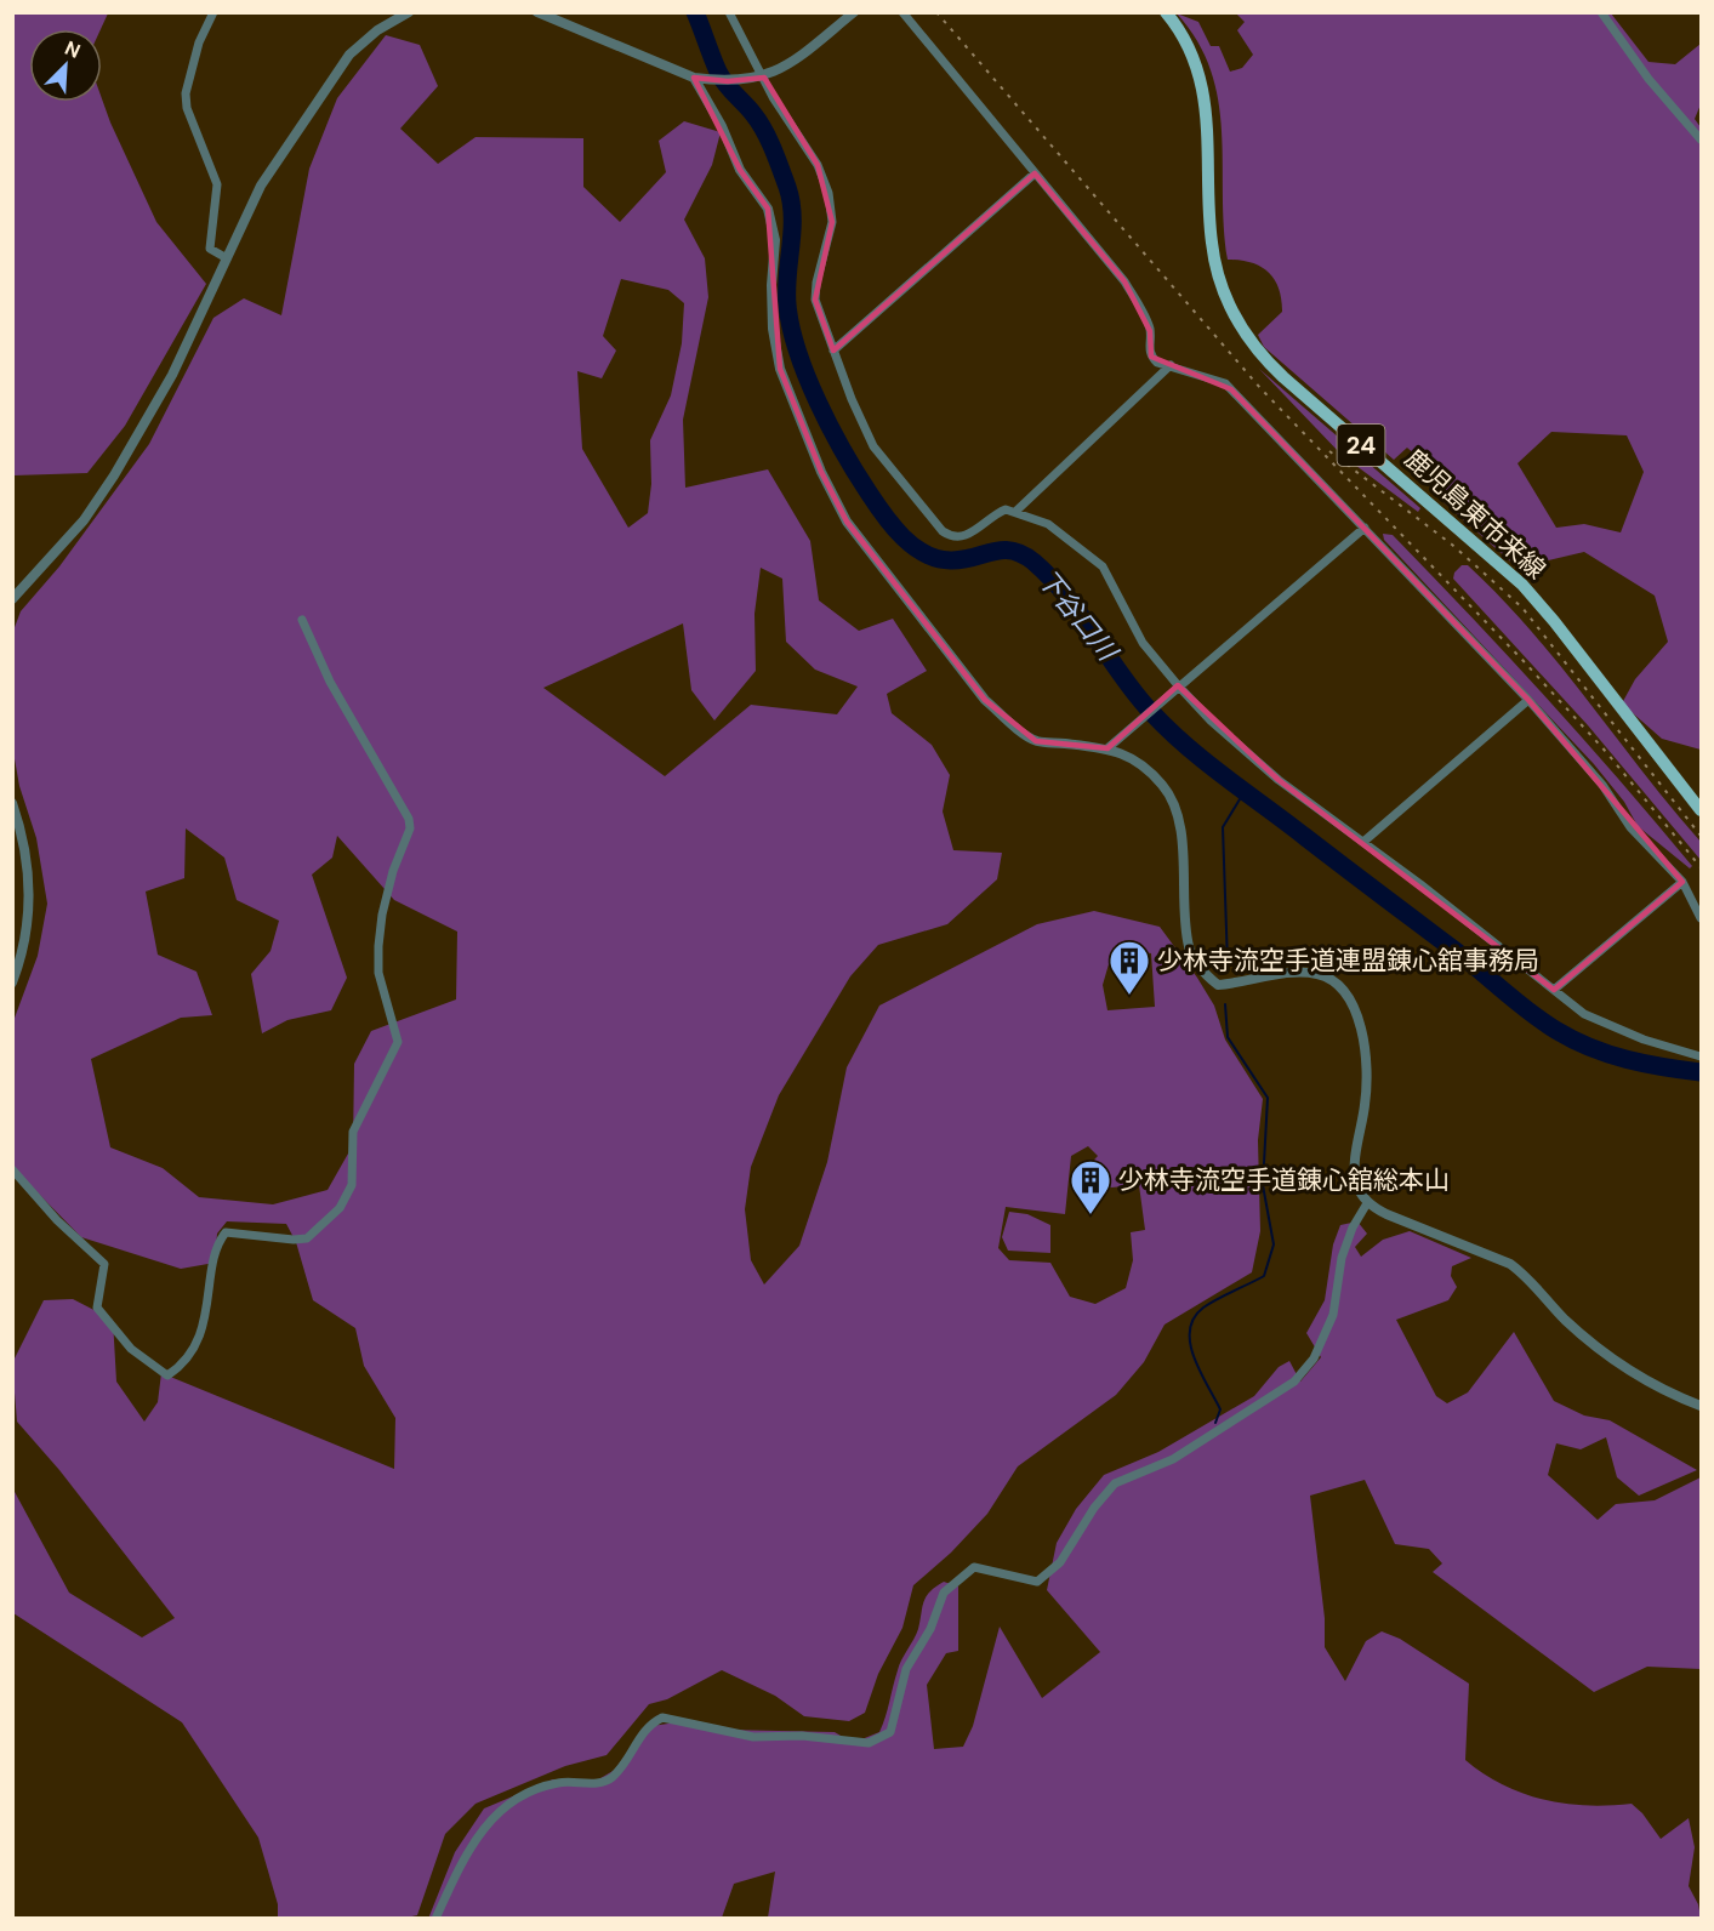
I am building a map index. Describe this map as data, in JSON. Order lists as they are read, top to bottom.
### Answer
{
  "streets": {
    "main road": ["24", "鹿児島東市来線"]
  },
  "water": ["下谷口川"],
  "places": {
    "building": ["少林寺流空手道連盟錬心舘事務局", "少林寺流空手道錬心舘総本山"]
  },
  "north": "top right"
}
